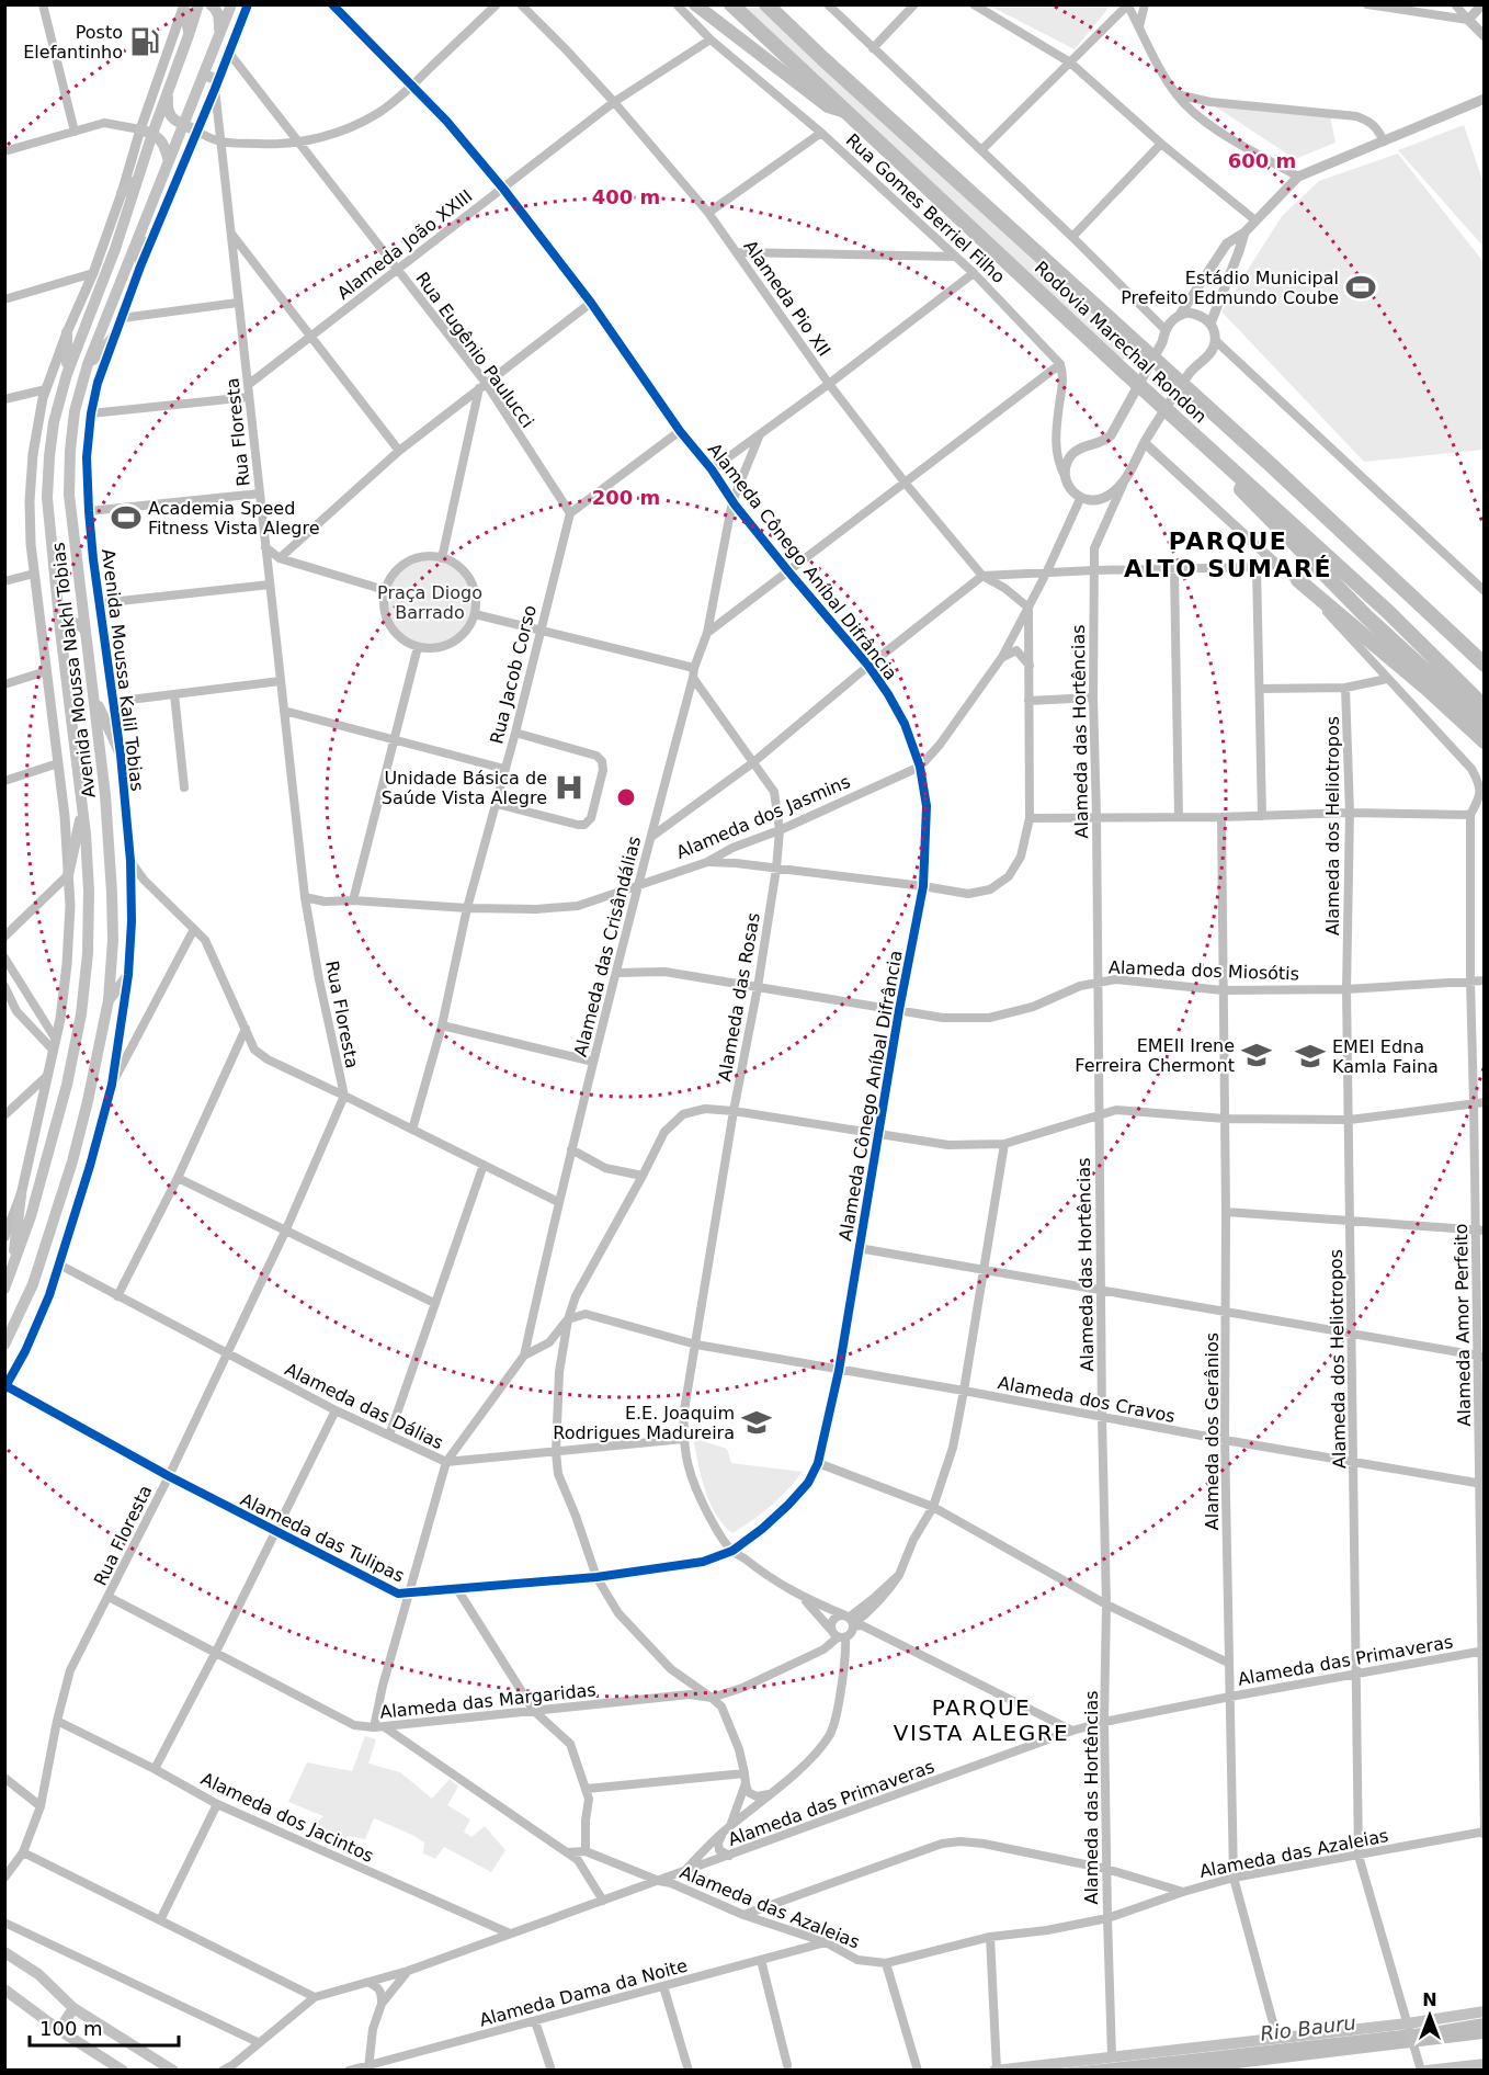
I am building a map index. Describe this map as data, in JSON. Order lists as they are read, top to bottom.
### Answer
{
  "streets": {
    "highway": ["Rodovia Marechal Rondon"],
    "main road": ["Avenida Moussa Nakhl Tobias"],
    "street": [
      "Rua Gomes Berriel Filho",
      "Alameda João XXIII",
      "Alameda Pio XII",
      "Rua Eugênio Paulucci",
      "Rua Floresta",
      "Alameda Cônego Aníbal Difrância",
      "Avenida Moussa Kalil Tobias",
      "Rua Jacob Corso",
      "Alameda das Hortências",
      "Alameda dos Jasmins",
      "Alameda dos Heliotropos",
      "Alameda das Crisândálias",
      "Alameda dos Miosótis",
      "Alameda das Rosas",
      "Alameda Amor Perfeito",
      "Alameda dos Cravos",
      "Alameda das Dálias",
      "Alameda dos Gerânios",
      "Alameda das Tulipas",
      "Alameda das Primaveras",
      "Alameda das Margaridas",
      "Alameda dos Jacintos",
      "Alameda das Azaleias",
      "Alameda Dama da Noite"
    ]
  },
  "crossings": [
    ["Rua Gomes Berriel Filho", "Alameda João XXIII"],
    ["Alameda João XXIII", "Alameda Pio XII"],
    ["Alameda João XXIII", "Rua Eugênio Paulucci"],
    ["Alameda João XXIII", "Rua Floresta"],
    ["Alameda João XXIII", "Alameda Cônego Aníbal Difrância"],
    ["Alameda Pio XII", "Alameda dos Jasmins"],
    ["Rua Eugênio Paulucci", "Avenida Moussa Kalil Tobias"],
    ["Rua Eugênio Paulucci", "Rua Jacob Corso"],
    ["Rua Floresta", "Avenida Moussa Kalil Tobias"],
    ["Rua Floresta", "Alameda dos Jasmins"],
    ["Rua Floresta", "Alameda das Dálias"],
    ["Rua Floresta", "Alameda das Tulipas"],
    ["Rua Floresta", "Alameda das Margaridas"],
    ["Rua Floresta", "Alameda dos Jacintos"],
    ["Alameda Cônego Aníbal Difrância", "Alameda dos Jasmins"],
    ["Alameda Cônego Aníbal Difrância", "Alameda das Crisândálias"],
    ["Alameda Cônego Aníbal Difrância", "Alameda dos Miosótis"],
    ["Alameda Cônego Aníbal Difrância", "Alameda dos Cravos"],
    ["Alameda Cônego Aníbal Difrância", "Alameda das Tulipas"],
    ["Avenida Moussa Kalil Tobias", "Alameda das Dálias"],
    ["Avenida Moussa Kalil Tobias", "Alameda das Tulipas"],
    ["Rua Jacob Corso", "Alameda dos Jasmins"],
    ["Alameda das Hortências", "Alameda dos Miosótis"],
    ["Alameda das Hortências", "Alameda dos Cravos"],
    ["Alameda das Hortências", "Alameda das Primaveras"],
    ["Alameda das Hortências", "Alameda das Azaleias"],
    ["Alameda dos Jasmins", "Alameda das Crisândálias"],
    ["Alameda dos Jasmins", "Alameda das Rosas"],
    ["Alameda dos Heliotropos", "Alameda dos Miosótis"],
    ["Alameda dos Heliotropos", "Alameda dos Cravos"],
    ["Alameda dos Heliotropos", "Alameda das Primaveras"],
    ["Alameda dos Heliotropos", "Alameda das Azaleias"],
    ["Alameda das Crisândálias", "Alameda dos Miosótis"],
    ["Alameda das Crisândálias", "Alameda das Rosas"],
    ["Alameda dos Miosótis", "Alameda das Rosas"],
    ["Alameda dos Miosótis", "Alameda Amor Perfeito"],
    ["Alameda dos Miosótis", "Alameda dos Gerânios"],
    ["Alameda das Rosas", "Alameda dos Cravos"],
    ["Alameda das Rosas", "Alameda das Dálias"],
    ["Alameda das Rosas", "Alameda das Tulipas"],
    ["Alameda Amor Perfeito", "Alameda dos Cravos"],
    ["Alameda Amor Perfeito", "Alameda das Primaveras"],
    ["Alameda Amor Perfeito", "Alameda das Azaleias"],
    ["Alameda dos Cravos", "Alameda dos Gerânios"],
    ["Alameda dos Cravos", "Alameda das Margaridas"],
    ["Alameda dos Gerânios", "Alameda das Primaveras"],
    ["Alameda dos Gerânios", "Alameda das Azaleias"],
    ["Alameda das Primaveras", "Alameda dos Jacintos"],
    ["Alameda das Primaveras", "Alameda das Azaleias"],
    ["Alameda das Azaleias", "Alameda Dama da Noite"]
  ],
  "districts": ["PARQUE ALTO SUMARÉ", "PARQUE VISTA ALEGRE"],
  "water": ["Rio Bauru"],
  "parks": ["Praça Diogo Barrado"],
  "places": {
    "fuel station": ["Posto Elefantinho"],
    "sports": ["Estádio Municipal Prefeito Edmundo Coube", "Academia Speed Fitness Vista Alegre"],
    "hospital": ["Unidade Básica de Saúde Vista Alegre"],
    "school or university": ["EMEII Irene Ferreira Chermont", "EMEI Edna Kamla Faina", "E.E. Joaquim Rodrigues Madureira"]
  },
  "scale_bar": "100 m",
  "north": "top",
  "rings": ["600 m", "400 m", "200 m"]
}
